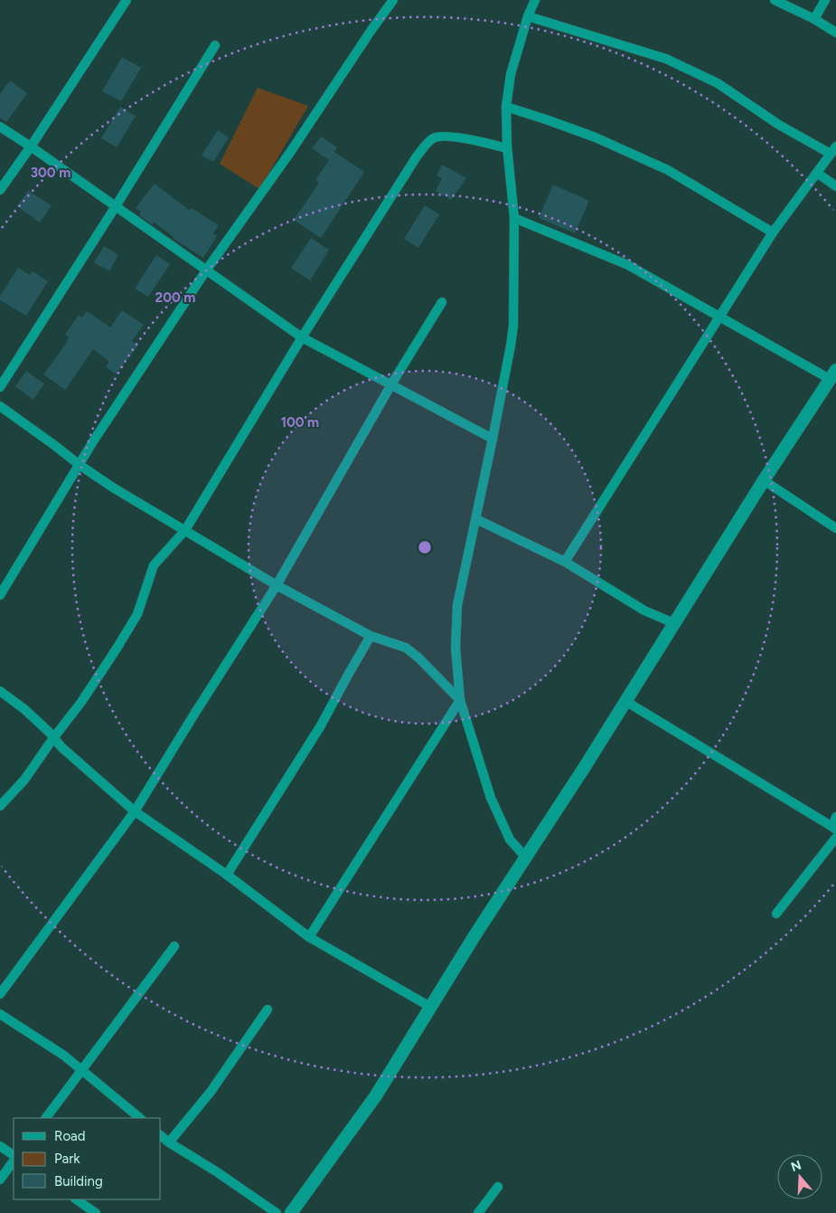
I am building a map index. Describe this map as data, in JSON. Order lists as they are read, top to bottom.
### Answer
{
  "legend": ["Road", "Park", "Building"],
  "north": "top",
  "rings": ["300 m", "200 m", "100 m"]
}
